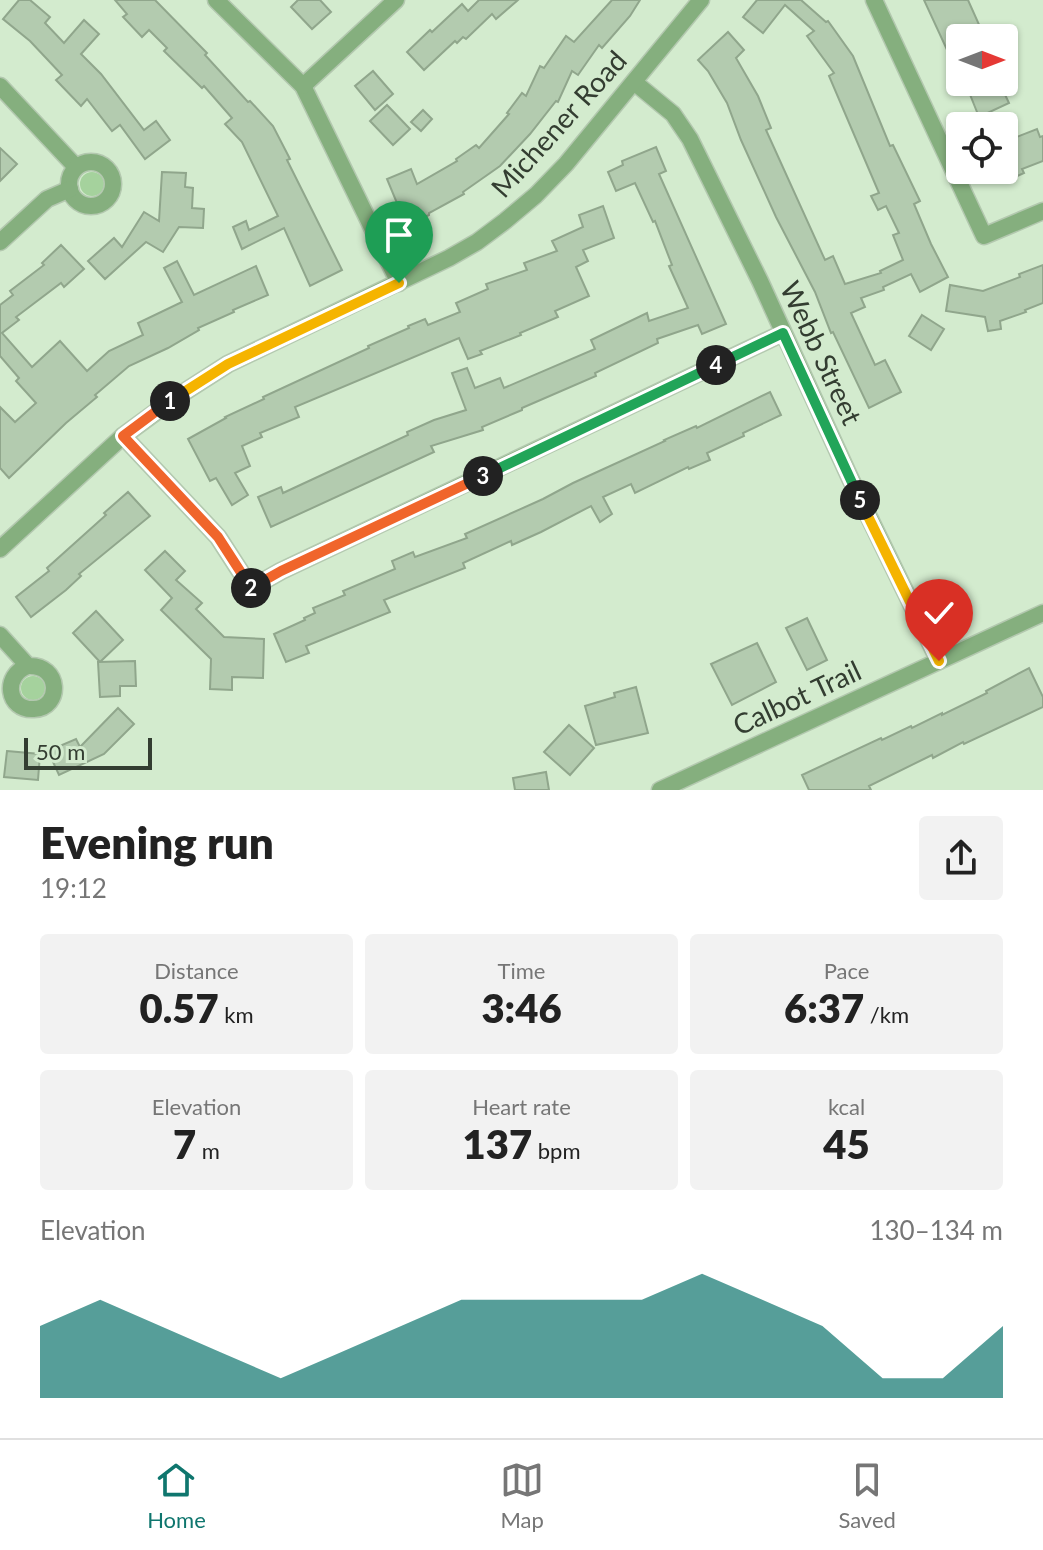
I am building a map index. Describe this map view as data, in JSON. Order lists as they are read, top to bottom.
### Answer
{
  "streets": {
    "street": ["Michener Road", "Webb Street", "Calbot Trail"]
  },
  "crossings": [
    ["Michener Road", "Webb Street"],
    ["Webb Street", "Calbot Trail"]
  ],
  "scale_bar": "50 m",
  "north": "right",
  "page": {
    "pins": [
      "4",
      "1",
      "3",
      "5",
      "2"
    ],
    "scale": "50 m",
    "heading": ["Evening run", "19:12"],
    "stats": [
      ["Distance", "0.57 km"],
      ["Time", "3:46"],
      ["Pace", "6:37 /km"],
      ["Elevation", "7 m"],
      ["Heart rate", "137 bpm"],
      ["kcal", "45"]
    ],
    "chart": ["Elevation", "130–134 m"],
    "tabs": ["Home", "Map", "Saved"]
  }
}
